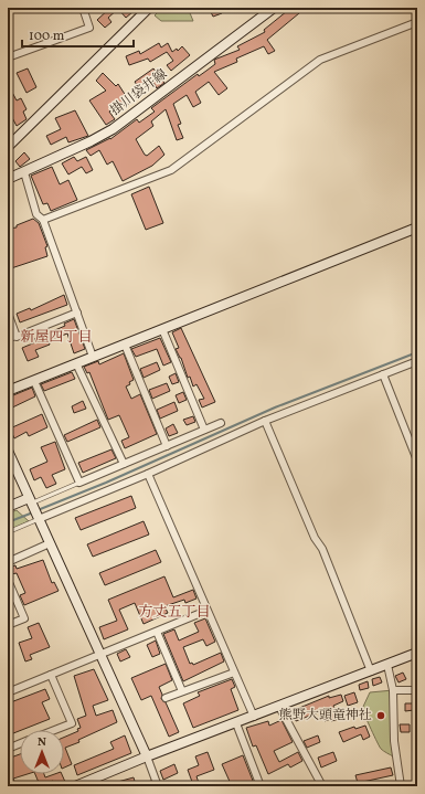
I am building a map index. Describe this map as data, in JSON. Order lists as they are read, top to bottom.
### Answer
{
  "streets": {
    "street": ["掛川袋井線"]
  },
  "districts": ["新屋四丁目", "方丈五丁目"],
  "places": ["熊野大頭竜神社"],
  "scale_bar": "100 m",
  "north": "top"
}
